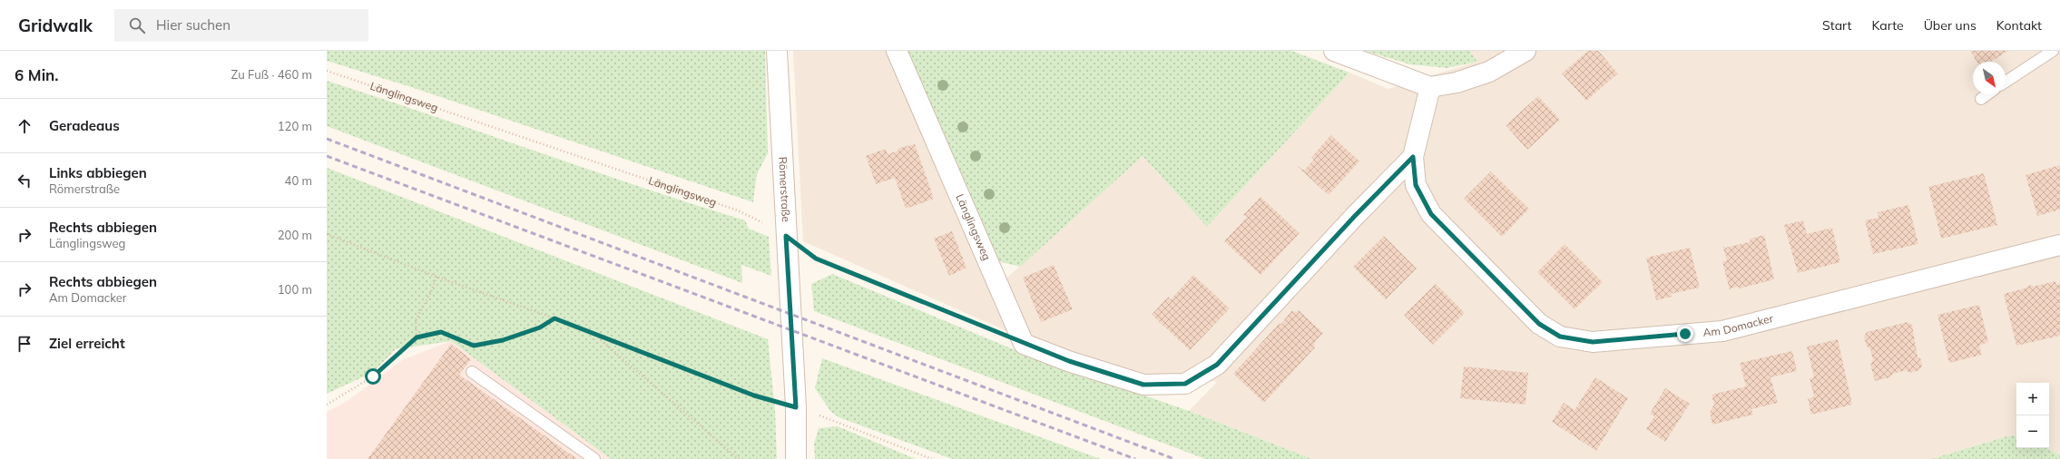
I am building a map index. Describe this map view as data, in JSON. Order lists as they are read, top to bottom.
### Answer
{
  "streets": {
    "street": ["Länglingsweg", "Römerstraße", "Am Domacker"]
  },
  "crossings": [
    ["Länglingsweg", "Römerstraße"]
  ],
  "north": "bottom right",
  "page": {
    "header": "Gridwalk",
    "search": "Hier suchen",
    "nav": [
      "Start",
      "Karte",
      "Über uns",
      "Kontakt"
    ],
    "heading": ["6 Min.", "Zu Fuß · 460 m"],
    "list": [
      ["Geradeaus", "120 m"],
      ["Links abbiegen", "Römerstraße", "40 m"],
      ["Rechts abbiegen", "Länglingsweg", "200 m"],
      ["Rechts abbiegen", "Am Domacker", "100 m"],
      "Ziel erreicht"
    ],
    "map_buttons": ["+", "−"]
  }
}
